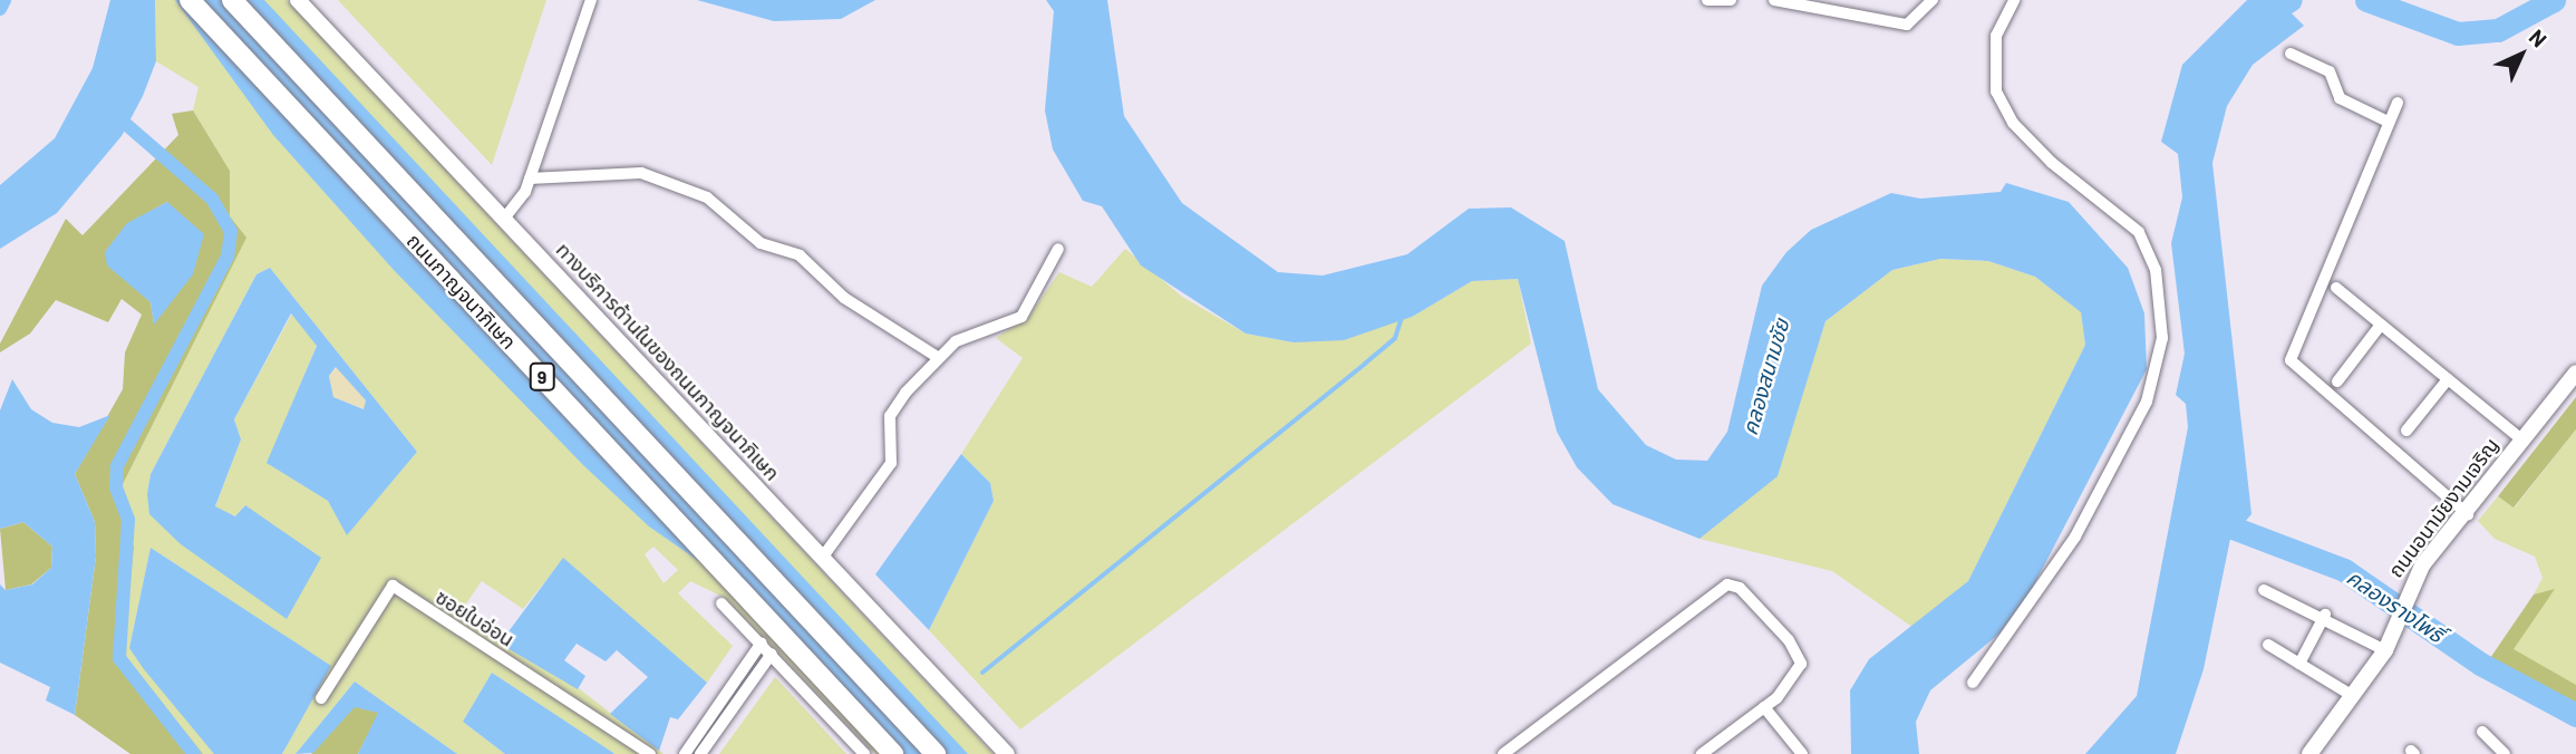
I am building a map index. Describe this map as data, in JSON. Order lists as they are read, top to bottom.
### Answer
{
  "streets": {
    "highway": ["ถนนกาญจนาภิเษก", "9"],
    "main road": ["ทางบริการด้านในของถนนกาญจนาภิเษก", "ถนนอนามัยงามเจริญ"],
    "street": ["ซอยใบอ่อน"]
  },
  "water": ["คลองสนามชัย", "คลองรางโพธิ์"],
  "north": "top right"
}
